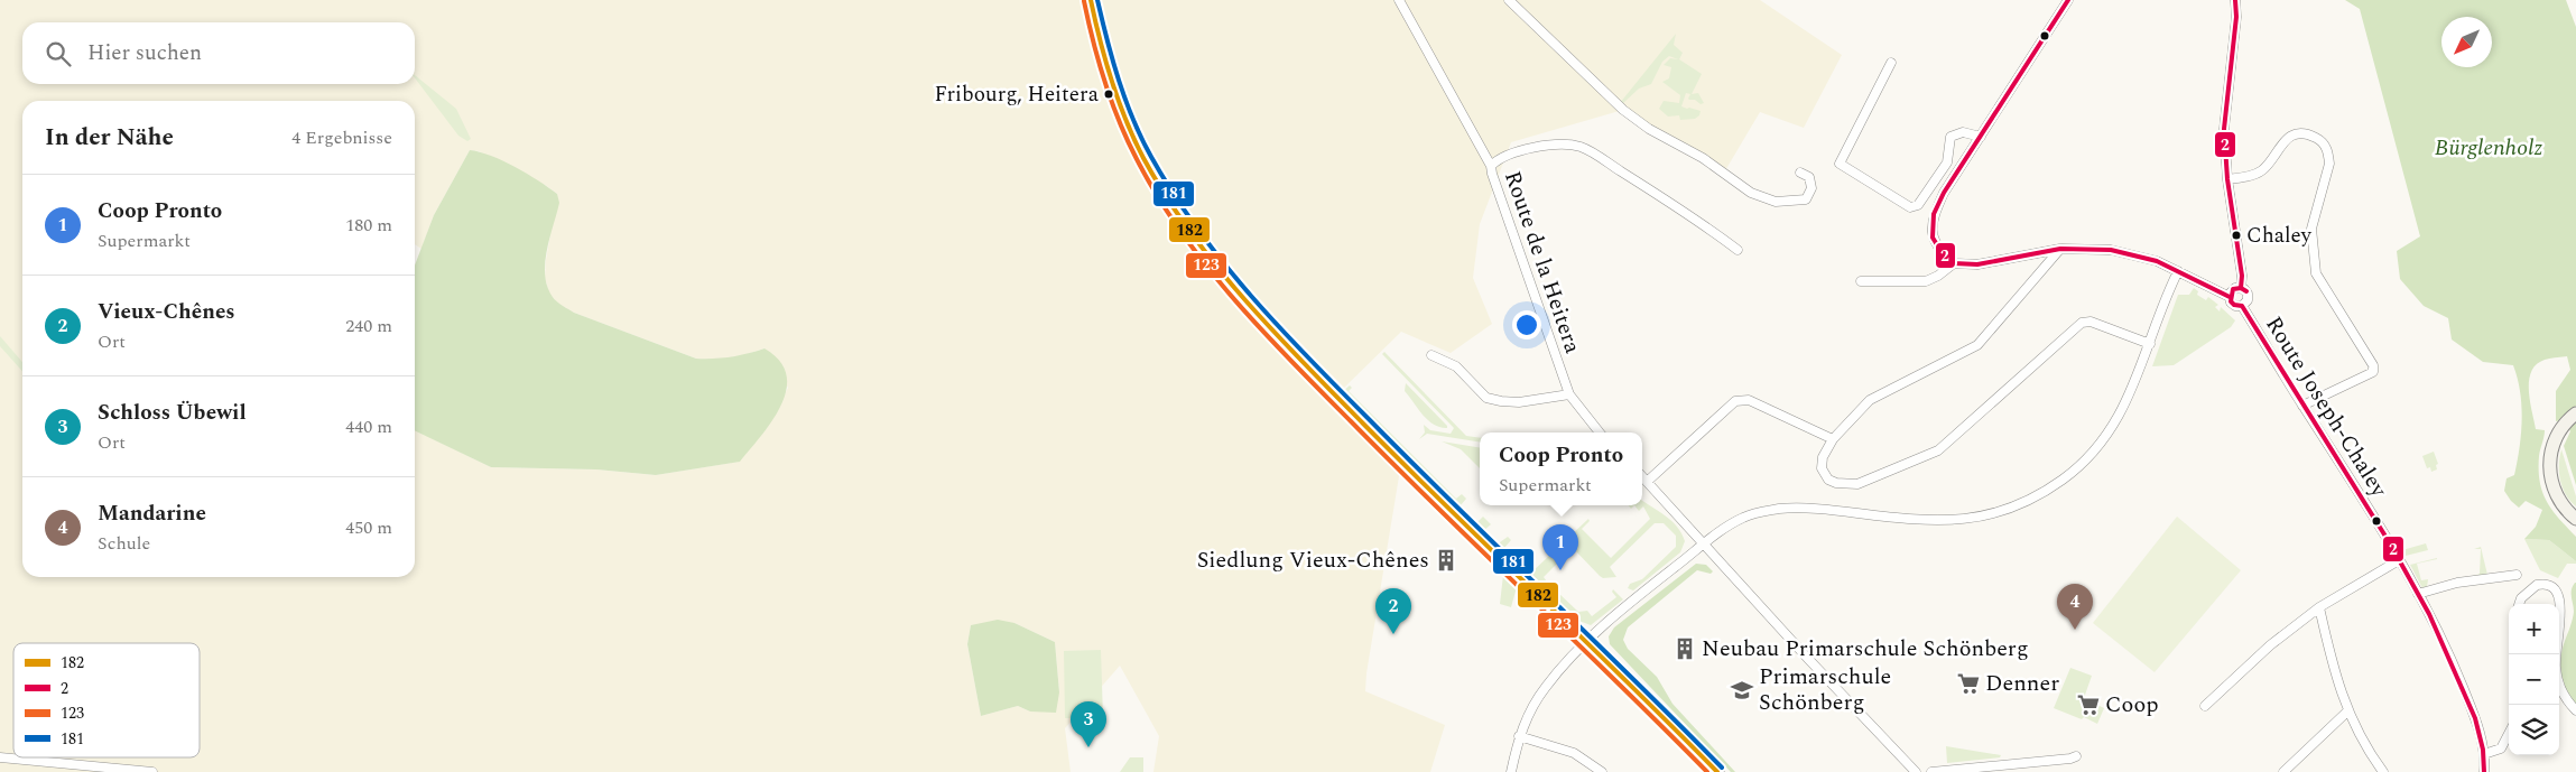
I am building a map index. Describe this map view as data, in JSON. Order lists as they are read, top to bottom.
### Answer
{
  "streets": {
    "street": ["Route de la Heitera", "Route Joseph-Chaley"]
  },
  "parks": ["Bürglenholz"],
  "places": {
    "other": ["Fribourg, Heitera", "Chaley"],
    "building": ["Siedlung Vieux-Chênes", "Neubau Primarschule Schönberg"],
    "supermarket": ["Denner", "Coop"],
    "school or university": ["Primarschule Schönberg"]
  },
  "lines": [
    "transit line 182",
    "transit line 2",
    "transit line 181",
    "transit line 123"
  ],
  "legend": [
    "182",
    "2",
    "123",
    "181"
  ],
  "north": "bottom left",
  "page": {
    "search": "Hier suchen",
    "heading": ["In der Nähe", "4 Ergebnisse"],
    "list": [
      {
        "mark": "1",
        "name": "Coop Pronto",
        "note": "Supermarkt",
        "value": "180 m"
      },
      {
        "mark": "2",
        "name": "Vieux-Chênes",
        "note": "Ort",
        "value": "240 m"
      },
      {
        "mark": "3",
        "name": "Schloss Übewil",
        "note": "Ort",
        "value": "440 m"
      },
      {
        "mark": "4",
        "name": "Mandarine",
        "note": "Schule",
        "value": "450 m"
      }
    ],
    "popup": ["Coop Pronto", "Supermarkt"],
    "pins": [
      "1",
      "4",
      "2",
      "3"
    ],
    "map_buttons": ["+", "−"]
  }
}
